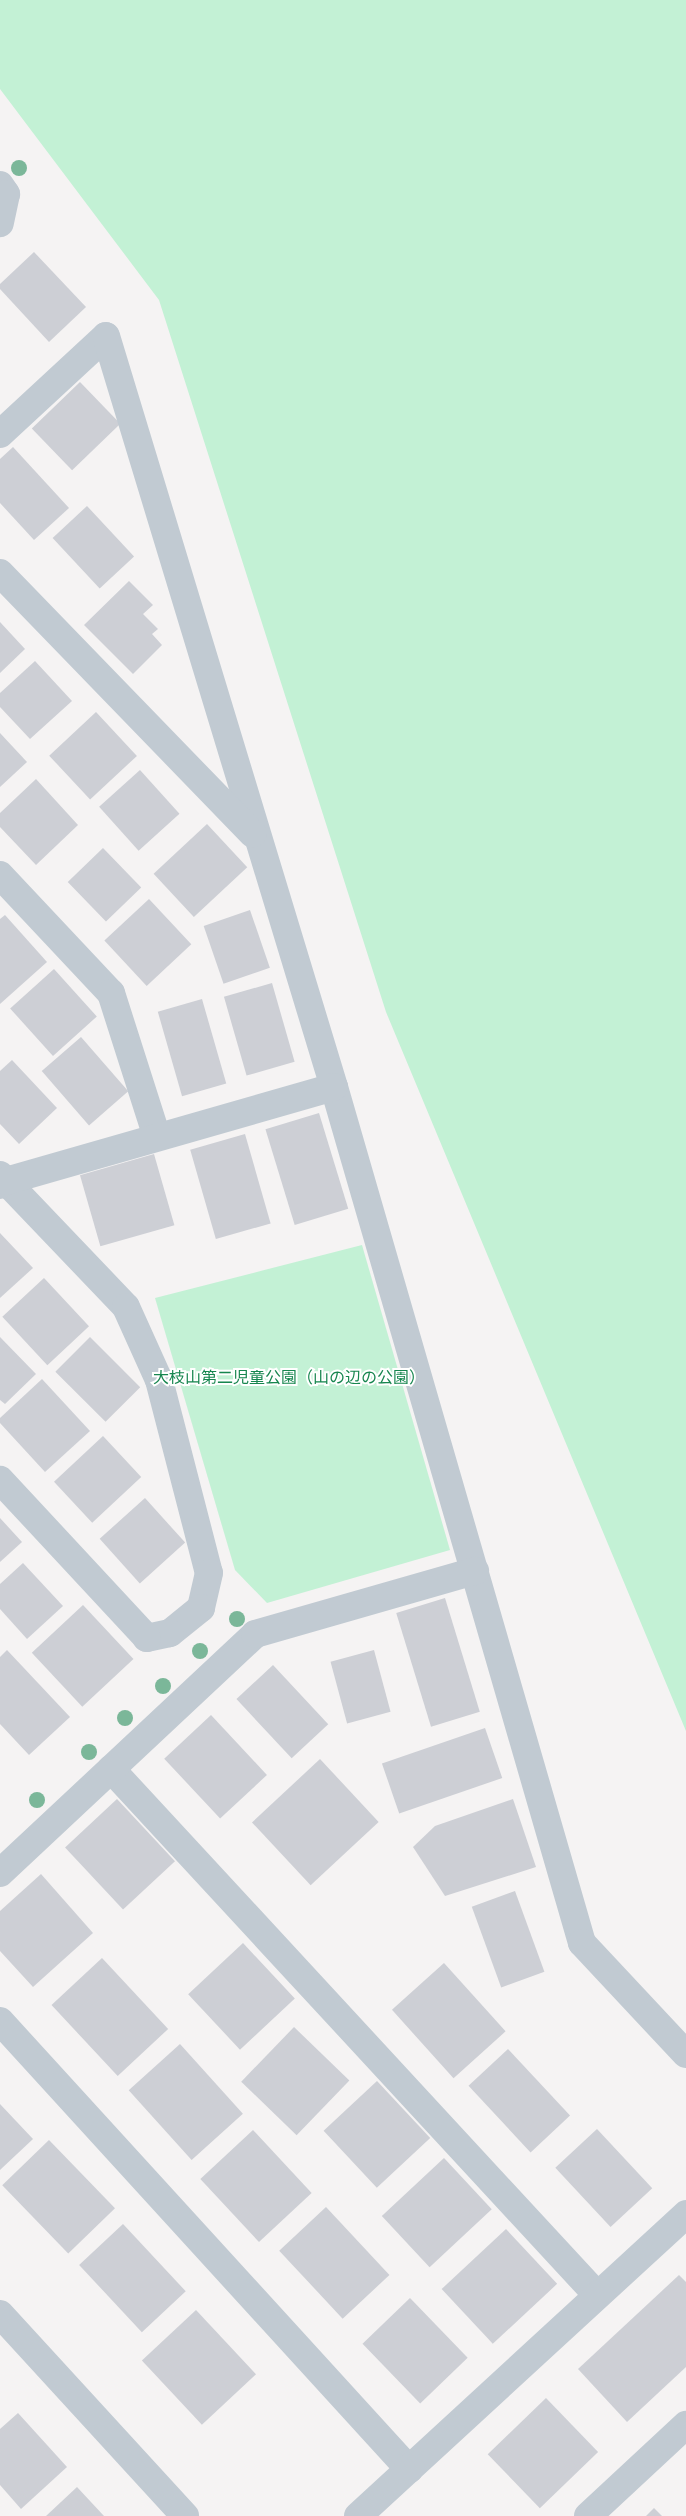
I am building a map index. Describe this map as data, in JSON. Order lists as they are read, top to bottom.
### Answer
{
  "parks": ["大枝山第二児童公園（山の辺の公園）"]
}
